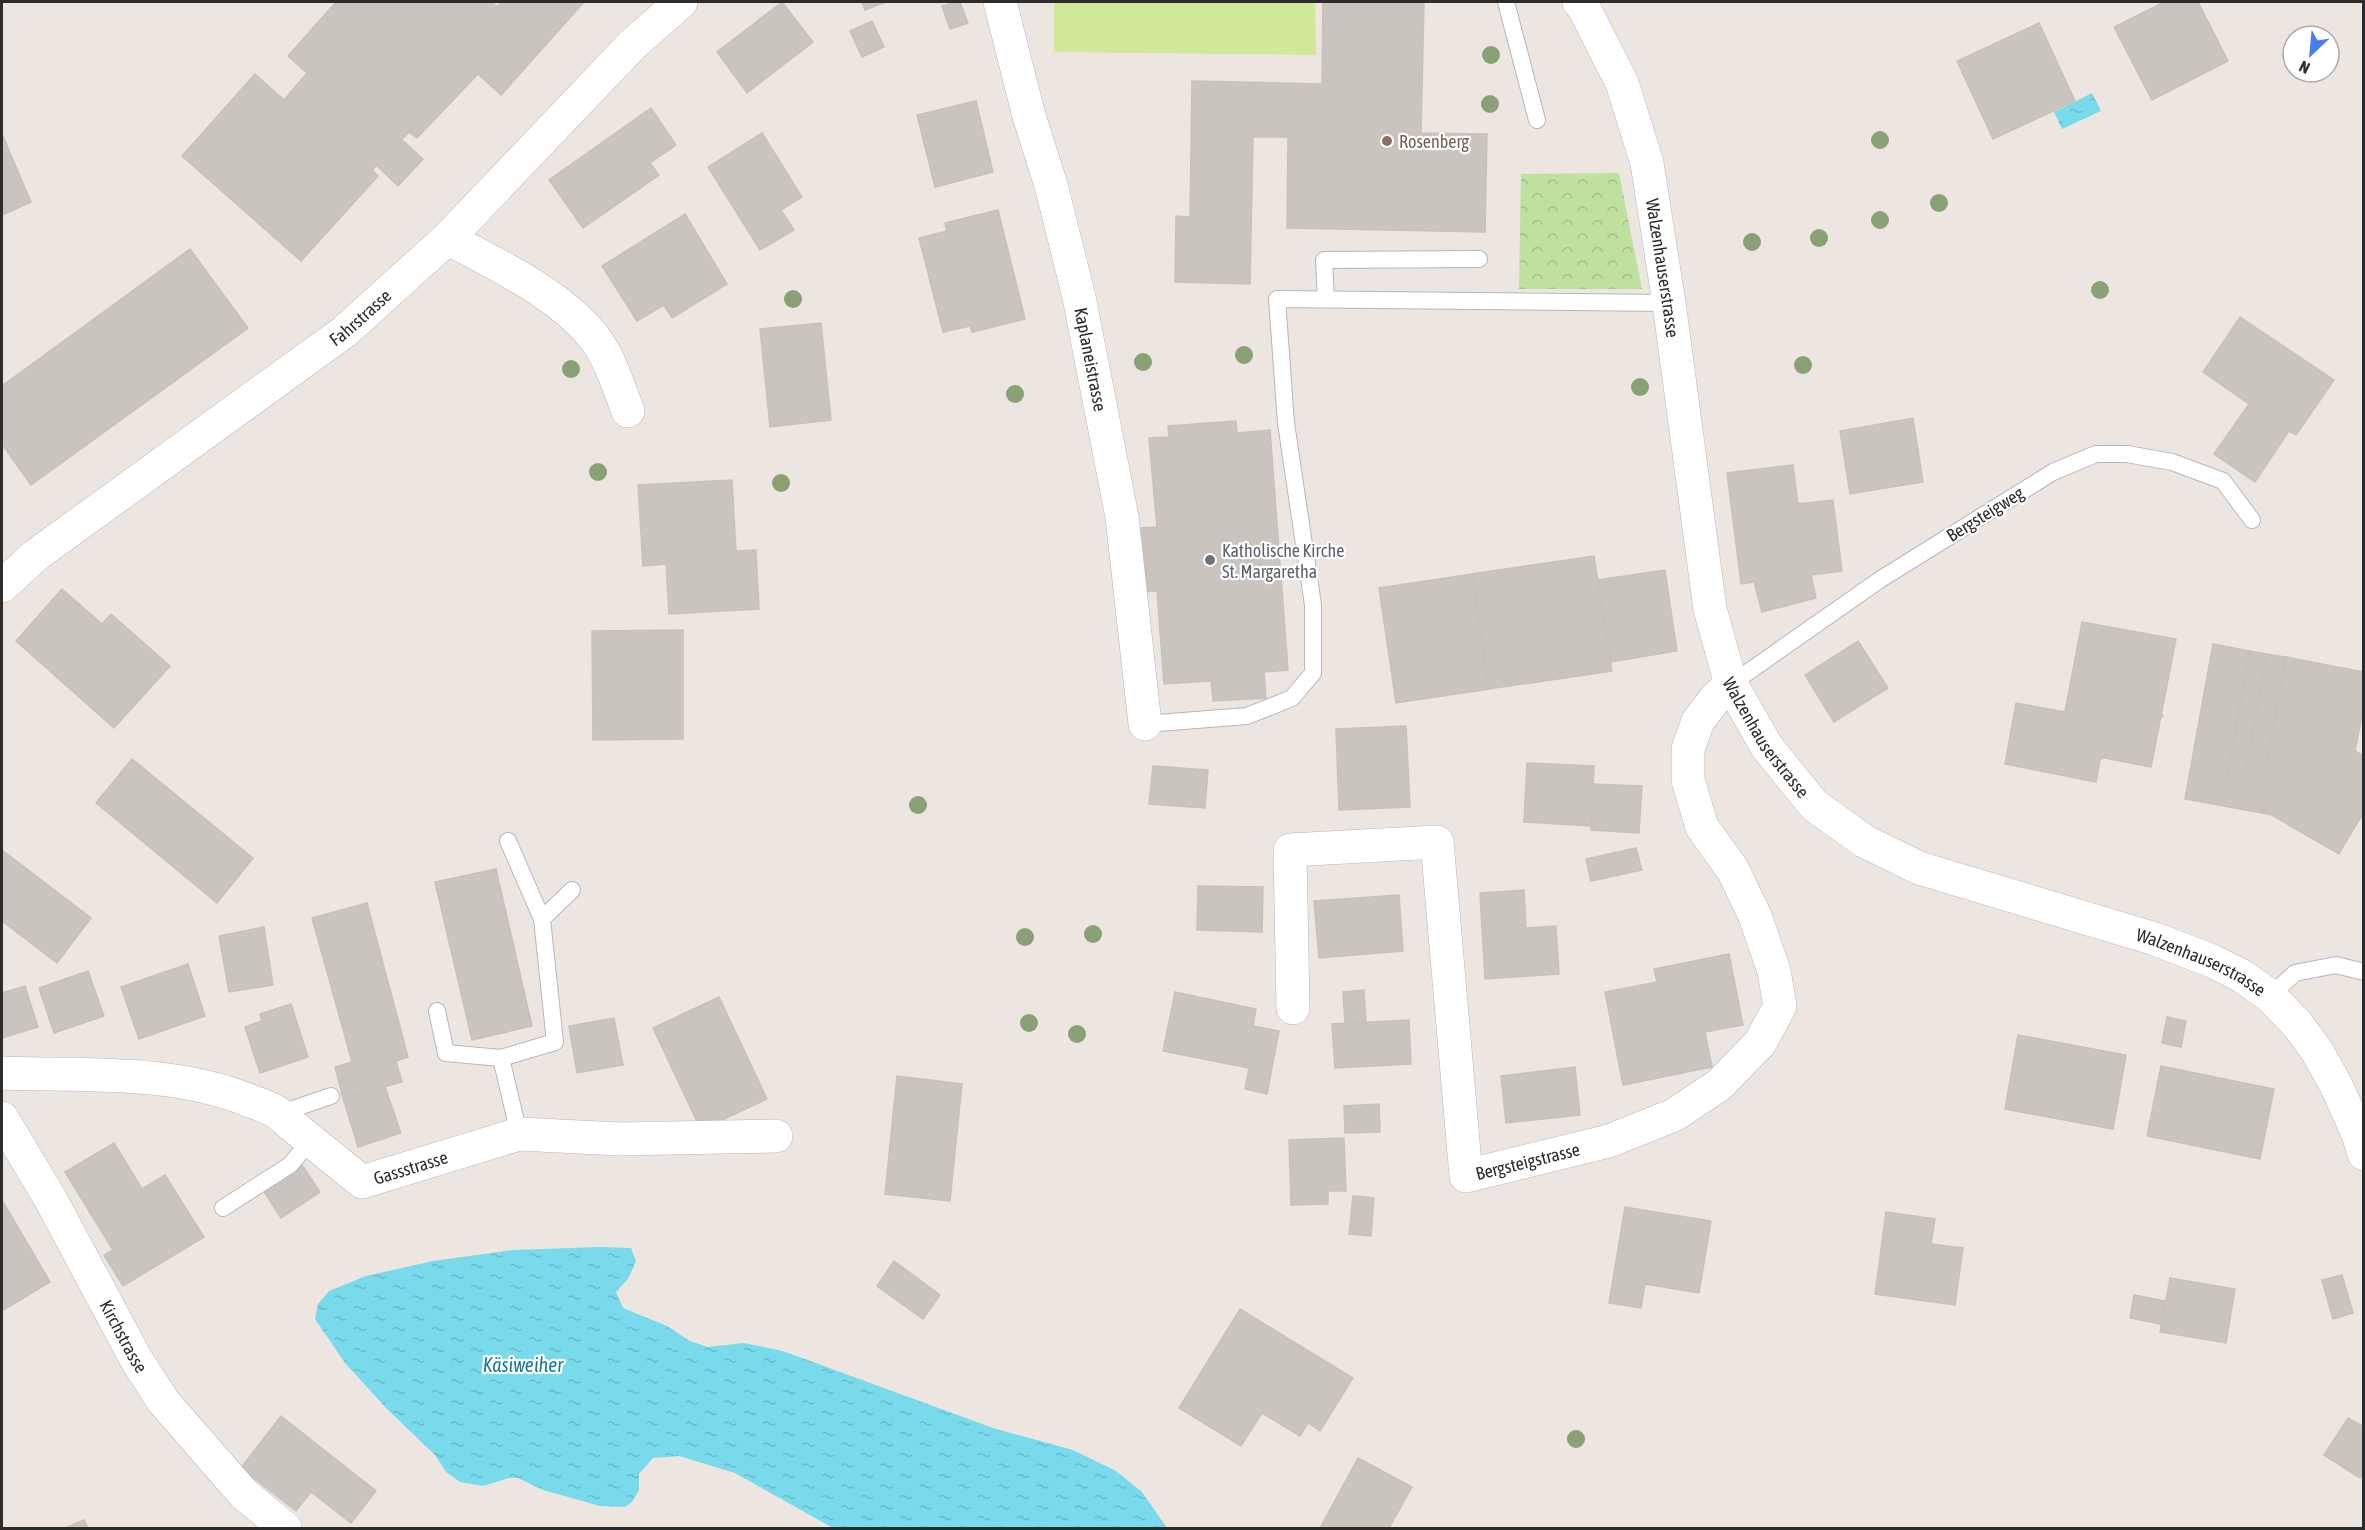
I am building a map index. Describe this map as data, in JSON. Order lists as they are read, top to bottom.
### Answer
{
  "streets": {
    "street": [
      "Walzenhauserstrasse",
      "Fahrstrasse",
      "Kaplaneistrasse",
      "Bergsteigstrasse",
      "Gassstrasse",
      "Kirchstrasse"
    ],
    "lane": ["Bergsteigweg"]
  },
  "crossings": [
    ["Walzenhauserstrasse", "Bergsteigweg"],
    ["Walzenhauserstrasse", "Bergsteigstrasse"],
    ["Bergsteigweg", "Bergsteigstrasse"]
  ],
  "water": ["Käsiweiher"],
  "places": ["Rosenberg", "Katholische Kirche St. Margaretha"],
  "north": "bottom left"
}
